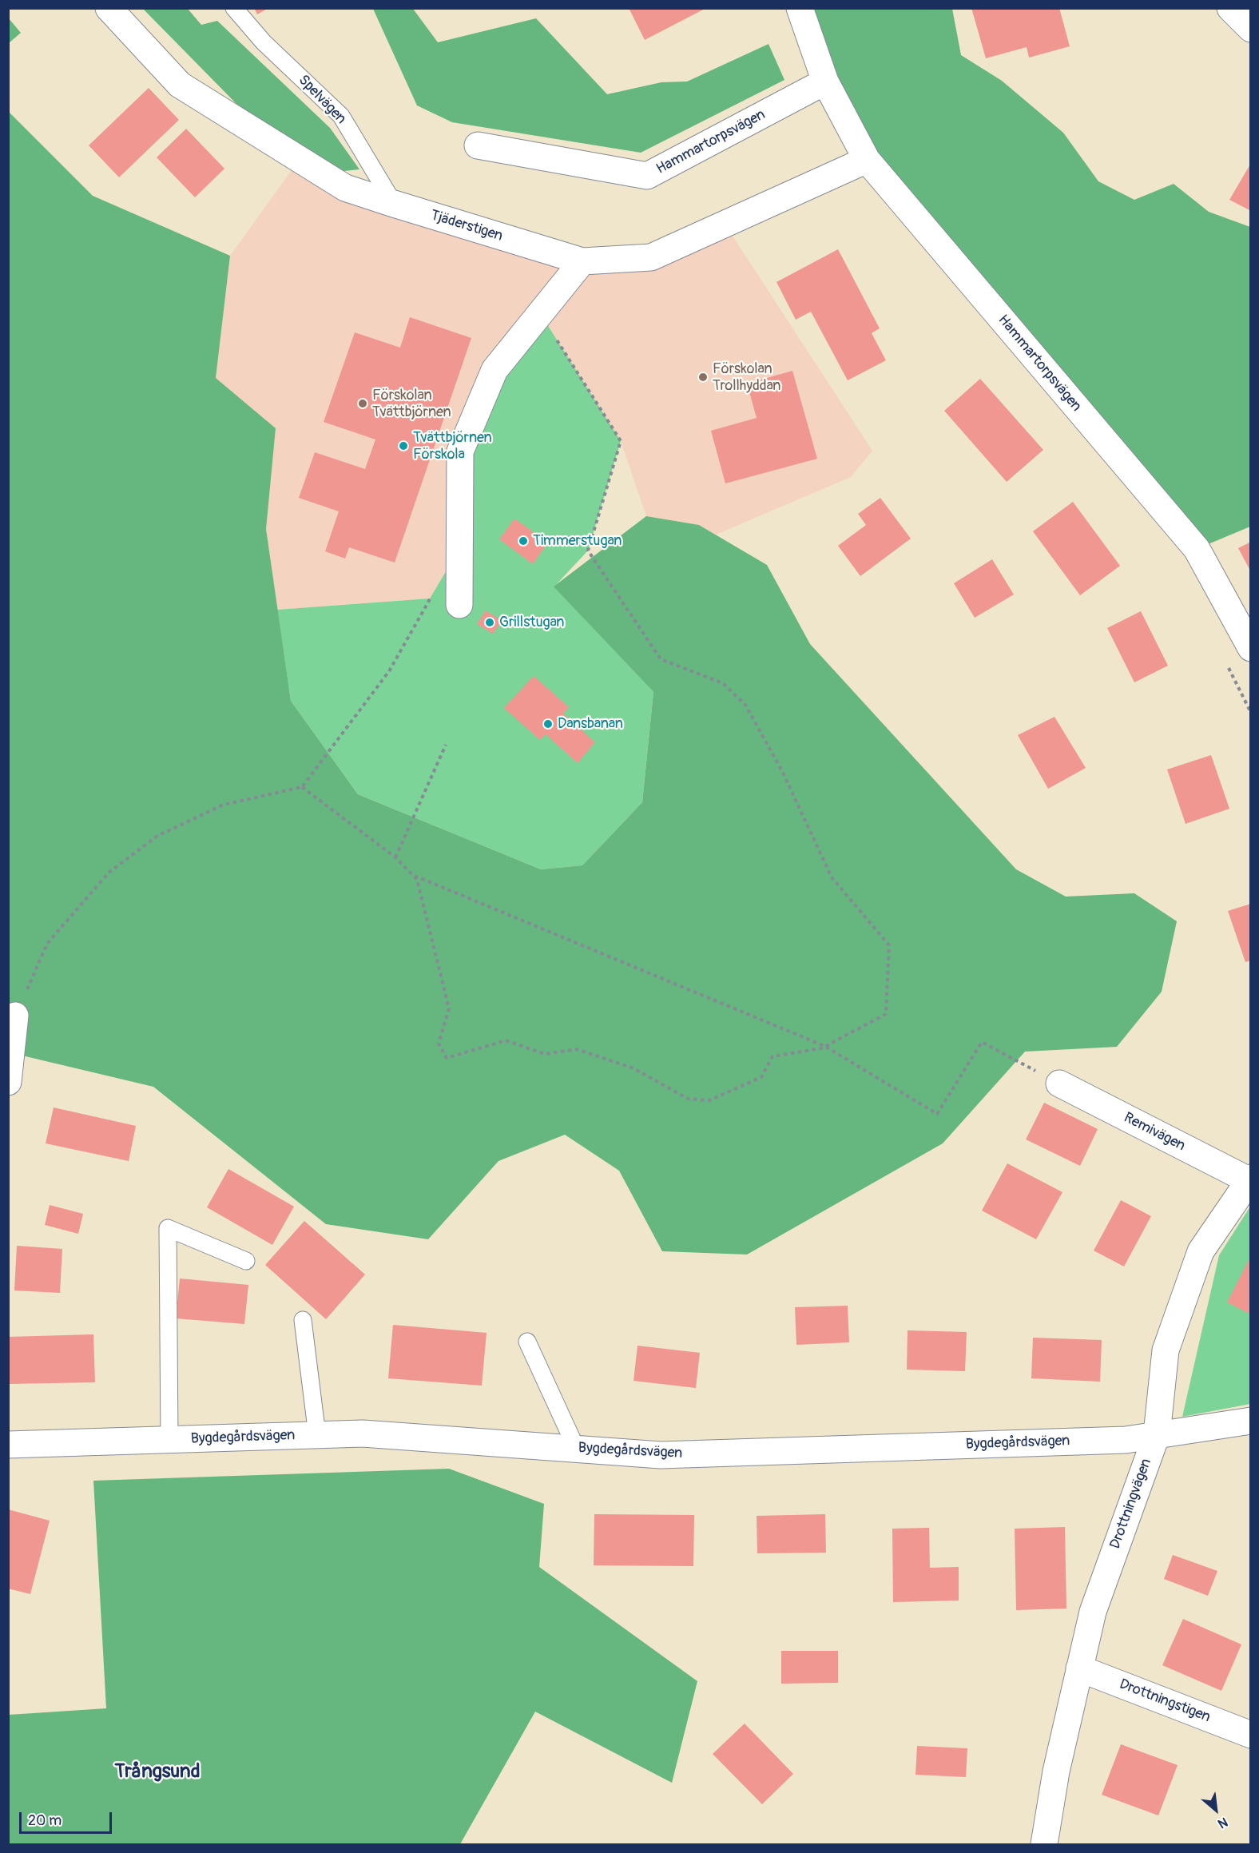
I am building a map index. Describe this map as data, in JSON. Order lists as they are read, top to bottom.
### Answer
{
  "streets": {
    "street": [
      "Hammartorpsvägen",
      "Tjäderstigen",
      "Remivägen",
      "Bygdegårdsvägen",
      "Drottningvägen",
      "Drottningstigen"
    ],
    "lane": ["Spelvägen"]
  },
  "crossings": [
    ["Spelvägen", "Tjäderstigen"],
    ["Hammartorpsvägen", "Tjäderstigen"],
    ["Remivägen", "Drottningvägen"],
    ["Bygdegårdsvägen", "Drottningvägen"],
    ["Drottningvägen", "Drottningstigen"]
  ],
  "districts": ["Trångsund"],
  "places": [
    "Förskolan Trollhyddan",
    "Förskolan Tvättbjörnen",
    "Tvättbjörnen Förskola",
    "Timmerstugan",
    "Grillstugan",
    "Dansbanan"
  ],
  "scale_bar": "20 m",
  "north": "bottom right"
}
